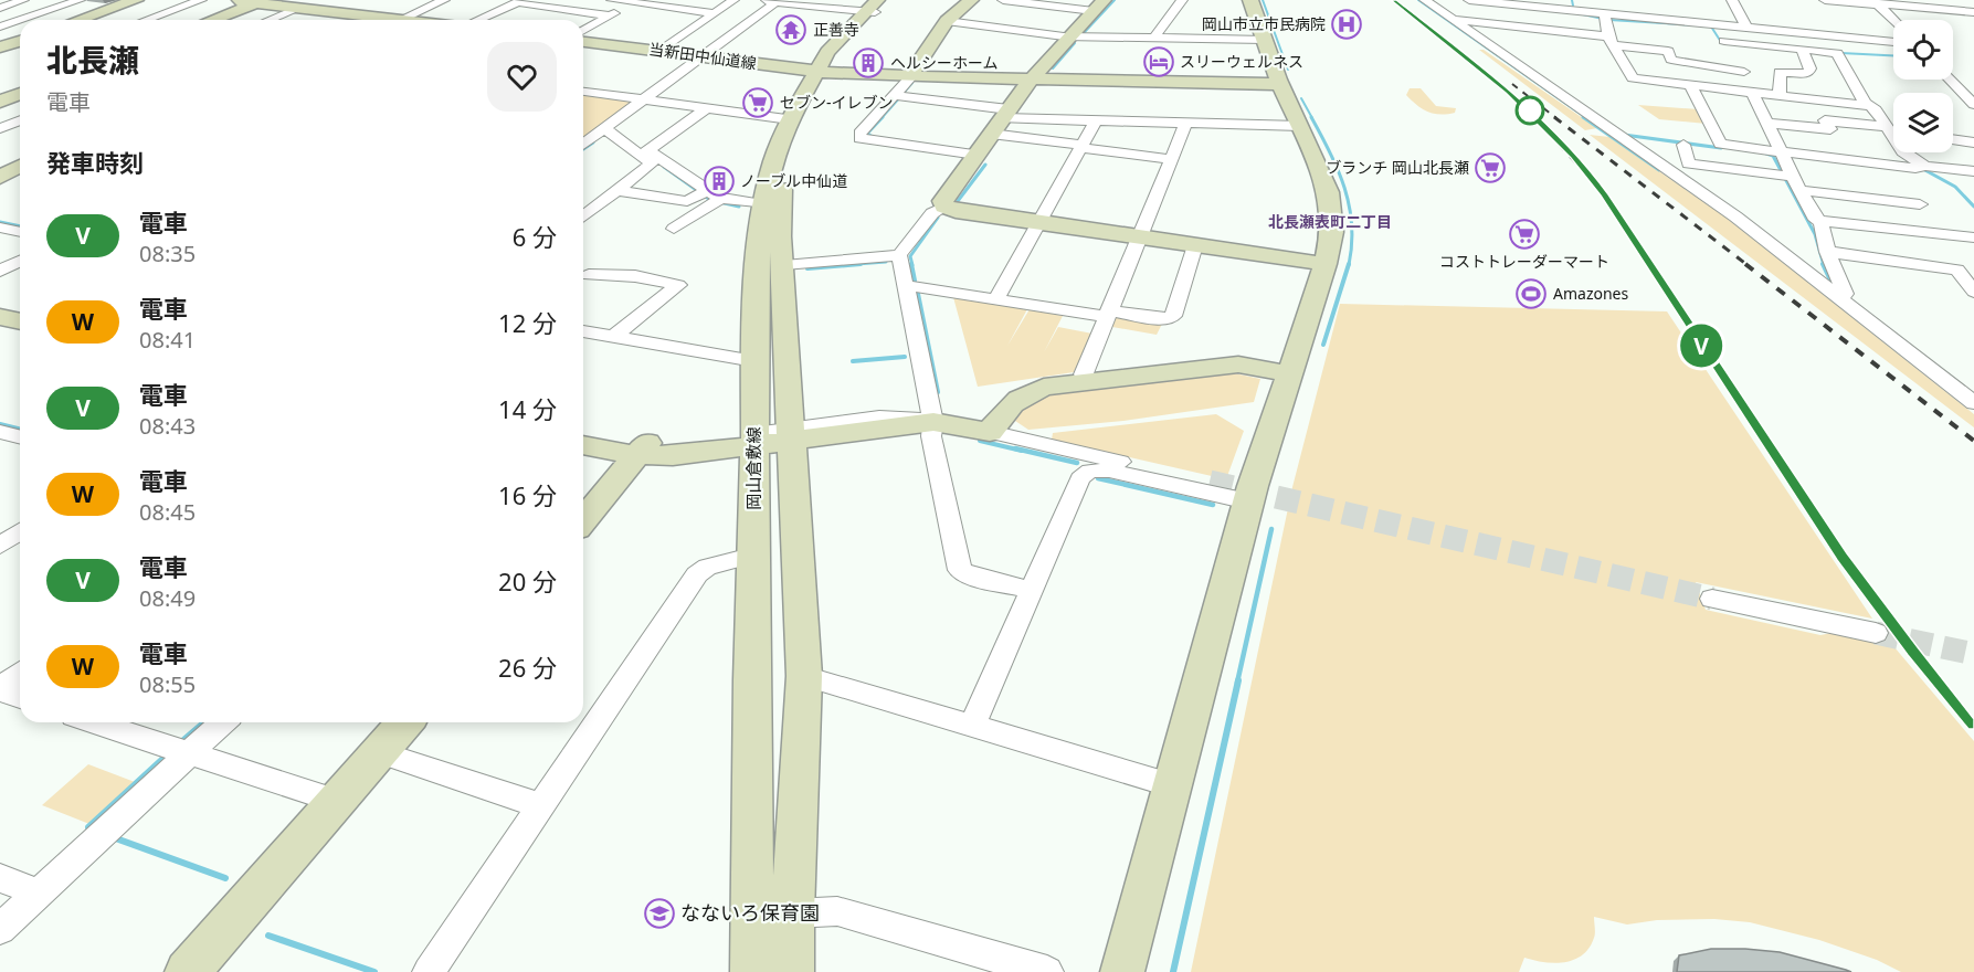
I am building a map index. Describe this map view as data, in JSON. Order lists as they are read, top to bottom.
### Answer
{
  "streets": {
    "street": ["当新田中仙道線", "岡山倉敷線"]
  },
  "crossings": [
    ["当新田中仙道線", "岡山倉敷線"]
  ],
  "districts": ["北長瀬表町二丁目"],
  "places": {
    "hospital": ["岡山市立市民病院"],
    "temple": ["正善寺"],
    "hotel": ["スリーウェルネス"],
    "building": ["ヘルシーホーム", "ノーブル中仙道"],
    "supermarket": ["セブン-イレブン", "ブランチ 岡山北長瀬", "コストトレーダーマート"],
    "sports": ["Amazones"],
    "school or university": ["なないろ保育園"]
  },
  "page": {
    "on_map": "V",
    "heading": [
      ["北長瀬", "電車"],
      "発車時刻"
    ],
    "list": [
      {
        "mark": "V",
        "name": "電車",
        "note": "08:35",
        "value": "6 分"
      },
      {
        "mark": "W",
        "name": "電車",
        "note": "08:41",
        "value": "12 分"
      },
      {
        "mark": "V",
        "name": "電車",
        "note": "08:43",
        "value": "14 分"
      },
      {
        "mark": "W",
        "name": "電車",
        "note": "08:45",
        "value": "16 分"
      },
      {
        "mark": "V",
        "name": "電車",
        "note": "08:49",
        "value": "20 分"
      },
      {
        "mark": "W",
        "name": "電車",
        "note": "08:55",
        "value": "26 分"
      }
    ]
  }
}
